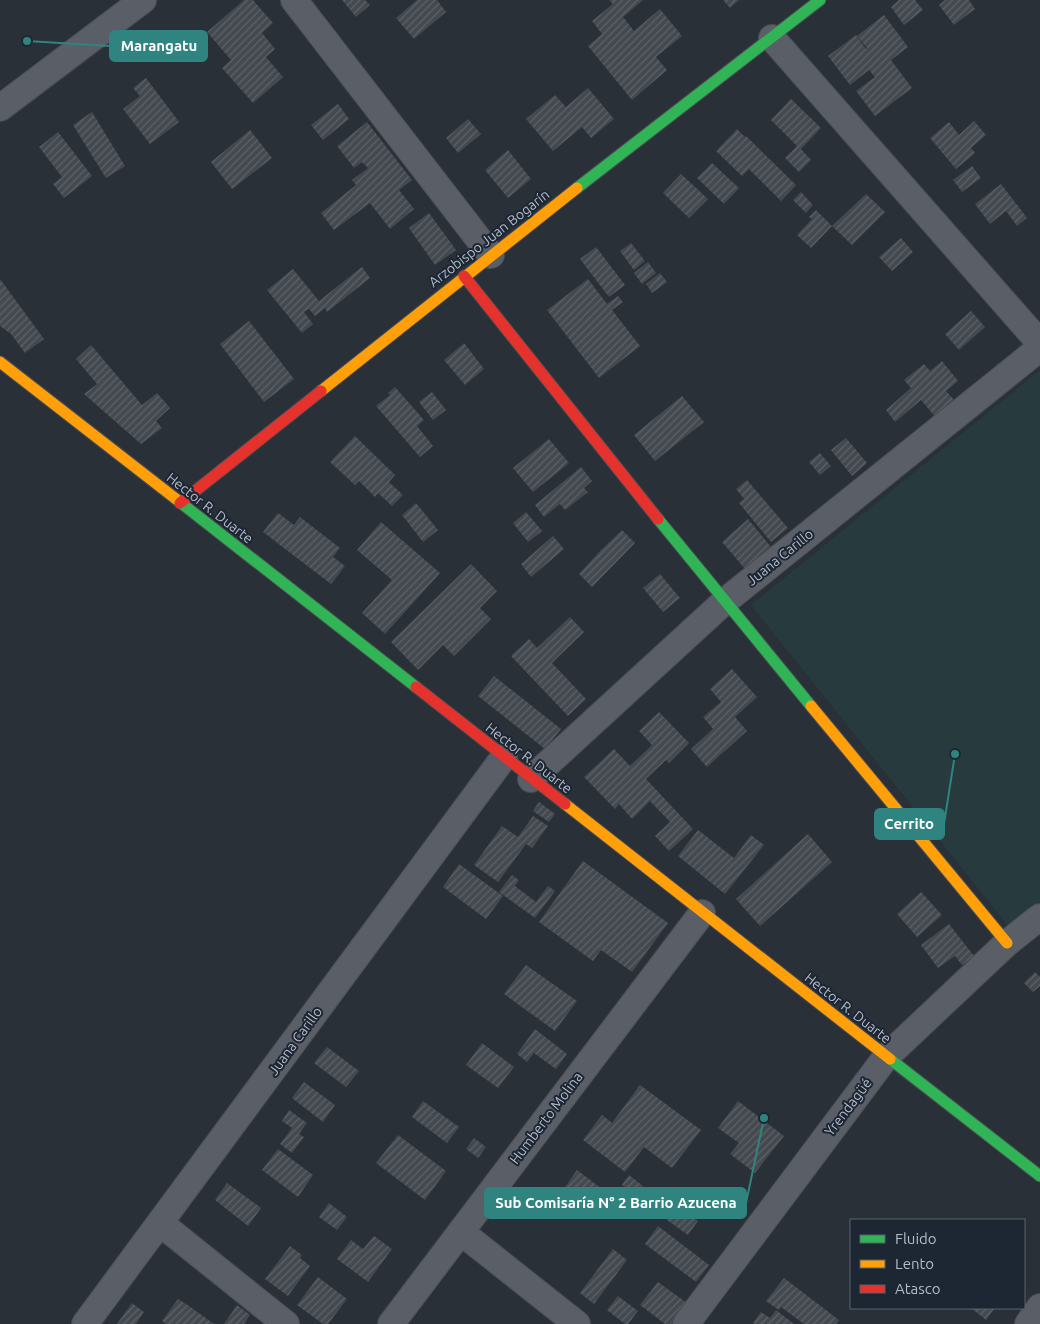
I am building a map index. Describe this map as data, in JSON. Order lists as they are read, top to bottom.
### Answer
{
  "streets": {
    "street": [
      "Arzobispo Juan Bogarín",
      "Hector R. Duarte",
      "Juana Carillo",
      "Yrendagüé",
      "Humberto Molina"
    ]
  },
  "crossings": [
    ["Arzobispo Juan Bogarín", "Hector R. Duarte"],
    ["Hector R. Duarte", "Juana Carillo"],
    ["Hector R. Duarte", "Yrendagüé"],
    ["Hector R. Duarte", "Humberto Molina"]
  ],
  "places": ["Marangatu", "Cerrito", "Sub Comisaría N° 2 Barrio Azucena"],
  "legend": ["Fluido", "Lento", "Atasco"]
}
